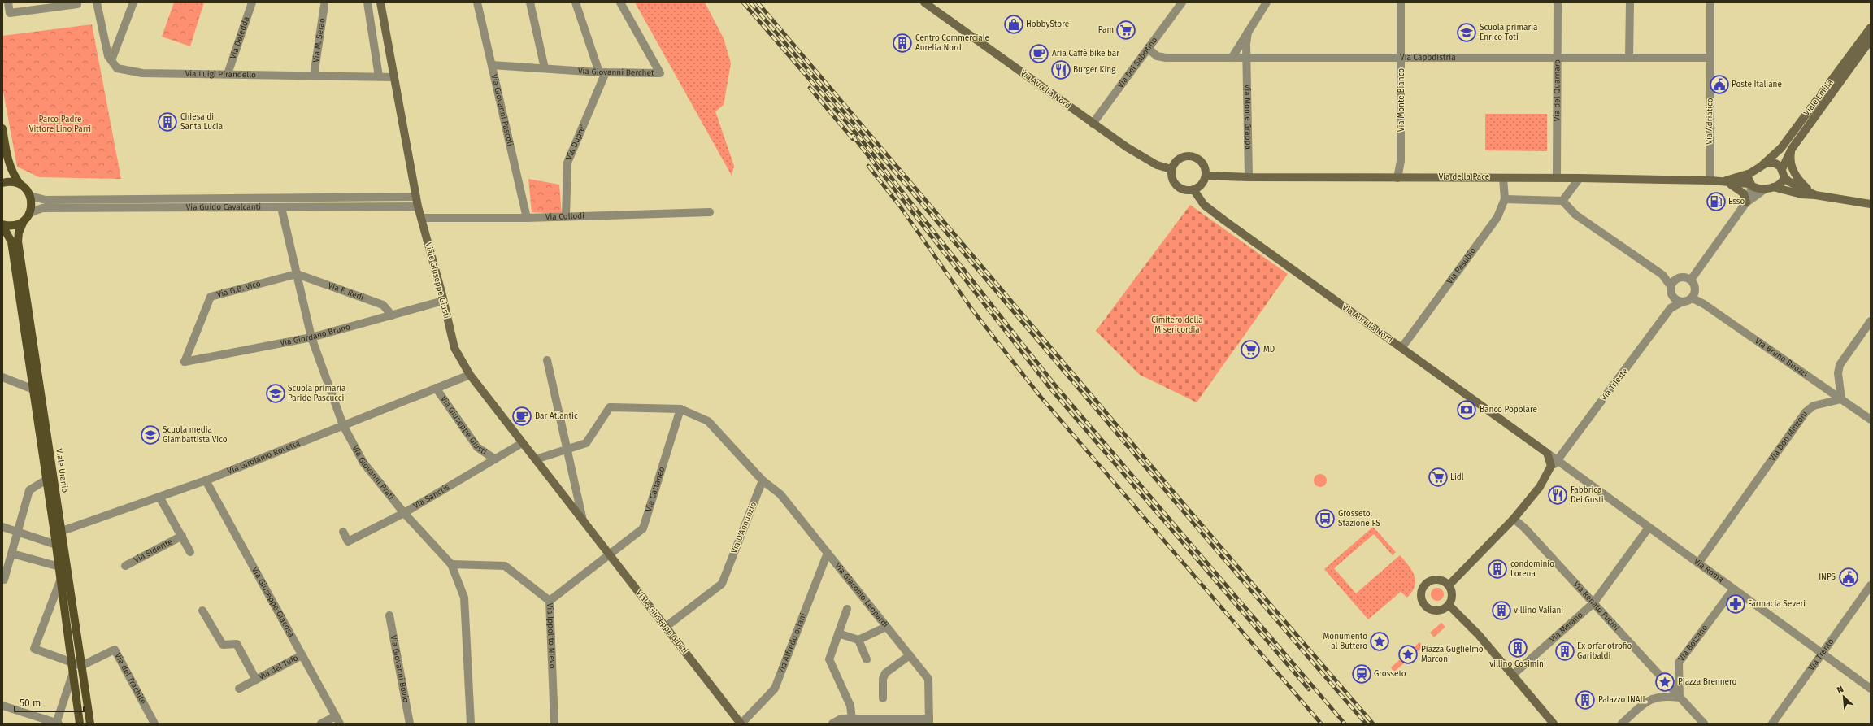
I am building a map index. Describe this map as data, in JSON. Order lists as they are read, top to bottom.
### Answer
{
  "streets": {
    "main road": ["Viale Uranio"],
    "street": [
      "Via Deledda",
      "Via M. Serao",
      "Via Capodistria",
      "Via Del Sabotino",
      "Via Giovanni Berchet",
      "Via Luigi Pirandello",
      "Via Aurelia Nord",
      "Via del Quarnaro",
      "Viale Emilia",
      "Via Monte Bianco",
      "Via Giovanni Pascoli",
      "Via Monte Grappa",
      "Via Adriatico",
      "Via Dupre'",
      "Via della Pace",
      "Via Guido Cavalcanti",
      "Via Collodi",
      "Via Pasubio",
      "Viale Giuseppe Giusti",
      "Via G.B. Vico",
      "Via F. Redi",
      "Via Giordano Bruno",
      "Via Bruno Buozzi",
      "Via Trieste",
      "Via Giuseppe Giusti",
      "Via Don Minzoni",
      "Via Girolamo Rovetta",
      "Via Giovanni Prati",
      "Via Cattaneo",
      "Via Sanctis",
      "Via D'Annunzio",
      "Via Siderite",
      "Via Roma",
      "Via Giacomo Leopardi",
      "Via Giuseppe Giacosa",
      "Via Renato Fucini",
      "Via Merano",
      "Via Ippolito Nievo",
      "Via Alfredo oriani",
      "Via Bolzano",
      "Via Trento",
      "Via del Tufo",
      "Via Giovanni Bovio",
      "Via del Trachite"
    ]
  },
  "crossings": [
    ["Via Deledda", "Via Luigi Pirandello"],
    ["Via M. Serao", "Via Luigi Pirandello"],
    ["Via Capodistria", "Via Del Sabotino"],
    ["Via Capodistria", "Via del Quarnaro"],
    ["Via Capodistria", "Via Monte Bianco"],
    ["Via Capodistria", "Via Monte Grappa"],
    ["Via Capodistria", "Via Adriatico"],
    ["Via Del Sabotino", "Via Aurelia Nord"],
    ["Via Giovanni Berchet", "Via Giovanni Pascoli"],
    ["Via Giovanni Berchet", "Via Dupre'"],
    ["Via Luigi Pirandello", "Viale Giuseppe Giusti"],
    ["Via Aurelia Nord", "Via della Pace"],
    ["Via Aurelia Nord", "Via Pasubio"],
    ["Via Aurelia Nord", "Via Roma"],
    ["Via del Quarnaro", "Via della Pace"],
    ["Viale Emilia", "Via della Pace"],
    ["Via Monte Bianco", "Via della Pace"],
    ["Via Giovanni Pascoli", "Via Collodi"],
    ["Via Monte Grappa", "Via della Pace"],
    ["Via Adriatico", "Via della Pace"],
    ["Via Dupre'", "Via Collodi"],
    ["Via della Pace", "Via Pasubio"],
    ["Via Guido Cavalcanti", "Viale Giuseppe Giusti"],
    ["Via Guido Cavalcanti", "Viale Uranio"],
    ["Via Guido Cavalcanti", "Via Giovanni Prati"],
    ["Via Collodi", "Viale Giuseppe Giusti"],
    ["Viale Giuseppe Giusti", "Via Giordano Bruno"],
    ["Viale Giuseppe Giusti", "Via Girolamo Rovetta"],
    ["Viale Giuseppe Giusti", "Via Cattaneo"],
    ["Viale Giuseppe Giusti", "Via Sanctis"],
    ["Viale Giuseppe Giusti", "Via D'Annunzio"],
    ["Viale Giuseppe Giusti", "Via Alfredo oriani"],
    ["Via G.B. Vico", "Via F. Redi"],
    ["Via G.B. Vico", "Via Giordano Bruno"],
    ["Via G.B. Vico", "Via Giovanni Prati"],
    ["Via F. Redi", "Via Giordano Bruno"],
    ["Via F. Redi", "Via Giovanni Prati"],
    ["Via Giordano Bruno", "Via Giovanni Prati"],
    ["Via Bruno Buozzi", "Via Trieste"],
    ["Via Bruno Buozzi", "Via Don Minzoni"],
    ["Via Trieste", "Via Roma"],
    ["Via Trieste", "Via Renato Fucini"],
    ["Via Giuseppe Giusti", "Via Girolamo Rovetta"],
    ["Via Giuseppe Giusti", "Via Sanctis"],
    ["Via Don Minzoni", "Via Roma"],
    ["Via Girolamo Rovetta", "Viale Uranio"],
    ["Via Girolamo Rovetta", "Via Giovanni Prati"],
    ["Via Girolamo Rovetta", "Via Siderite"],
    ["Via Girolamo Rovetta", "Via Giuseppe Giacosa"],
    ["Viale Uranio", "Via del Trachite"],
    ["Via Giovanni Prati", "Via Sanctis"],
    ["Via Giovanni Prati", "Via Ippolito Nievo"],
    ["Via Cattaneo", "Via Ippolito Nievo"],
    ["Via D'Annunzio", "Via Giacomo Leopardi"],
    ["Via Roma", "Via Merano"],
    ["Via Roma", "Via Bolzano"],
    ["Via Roma", "Via Trento"],
    ["Via Giacomo Leopardi", "Via Alfredo oriani"],
    ["Via Giuseppe Giacosa", "Via del Tufo"],
    ["Via Renato Fucini", "Via Merano"],
    ["Via Renato Fucini", "Via Bolzano"]
  ],
  "parks": ["Parco Padre Vittore Lino Parri", "Cimitero della Misericordia"],
  "places": {
    "shop": ["HobbyStore"],
    "supermarket": ["Pam", "MD", "Lidl"],
    "school or university": ["Scuola primaria Enrico Toti", "Scuola primaria Paride Pascucci", "Scuola media Giambattista Vico"],
    "building": [
      "Centro Commerciale Aurelia Nord",
      "Chiesa di Santa Lucia",
      "condominio Lorena",
      "villino Valiani",
      "villino Cosimini",
      "Ex orfanotrofio Garibaldi",
      "Palazzo INAIL"
    ],
    "cafe": ["Aria Caffè bike bar", "Bar Atlantic"],
    "restaurant": ["Burger King", "Fabbrica Dei Gusti"],
    "public building": ["Poste Italiane", "INPS"],
    "fuel station": ["Esso"],
    "bank": ["Banco Popolare"],
    "bus stop": ["Grosseto, Stazione FS"],
    "pharmacy": ["Farmacia Severi"],
    "place": ["Monumento al Buttero", "Piazza Guglielmo Marconi", "Piazza Brennero"],
    "station": ["Grosseto"]
  },
  "scale_bar": "50 m",
  "north": "top left"
}
